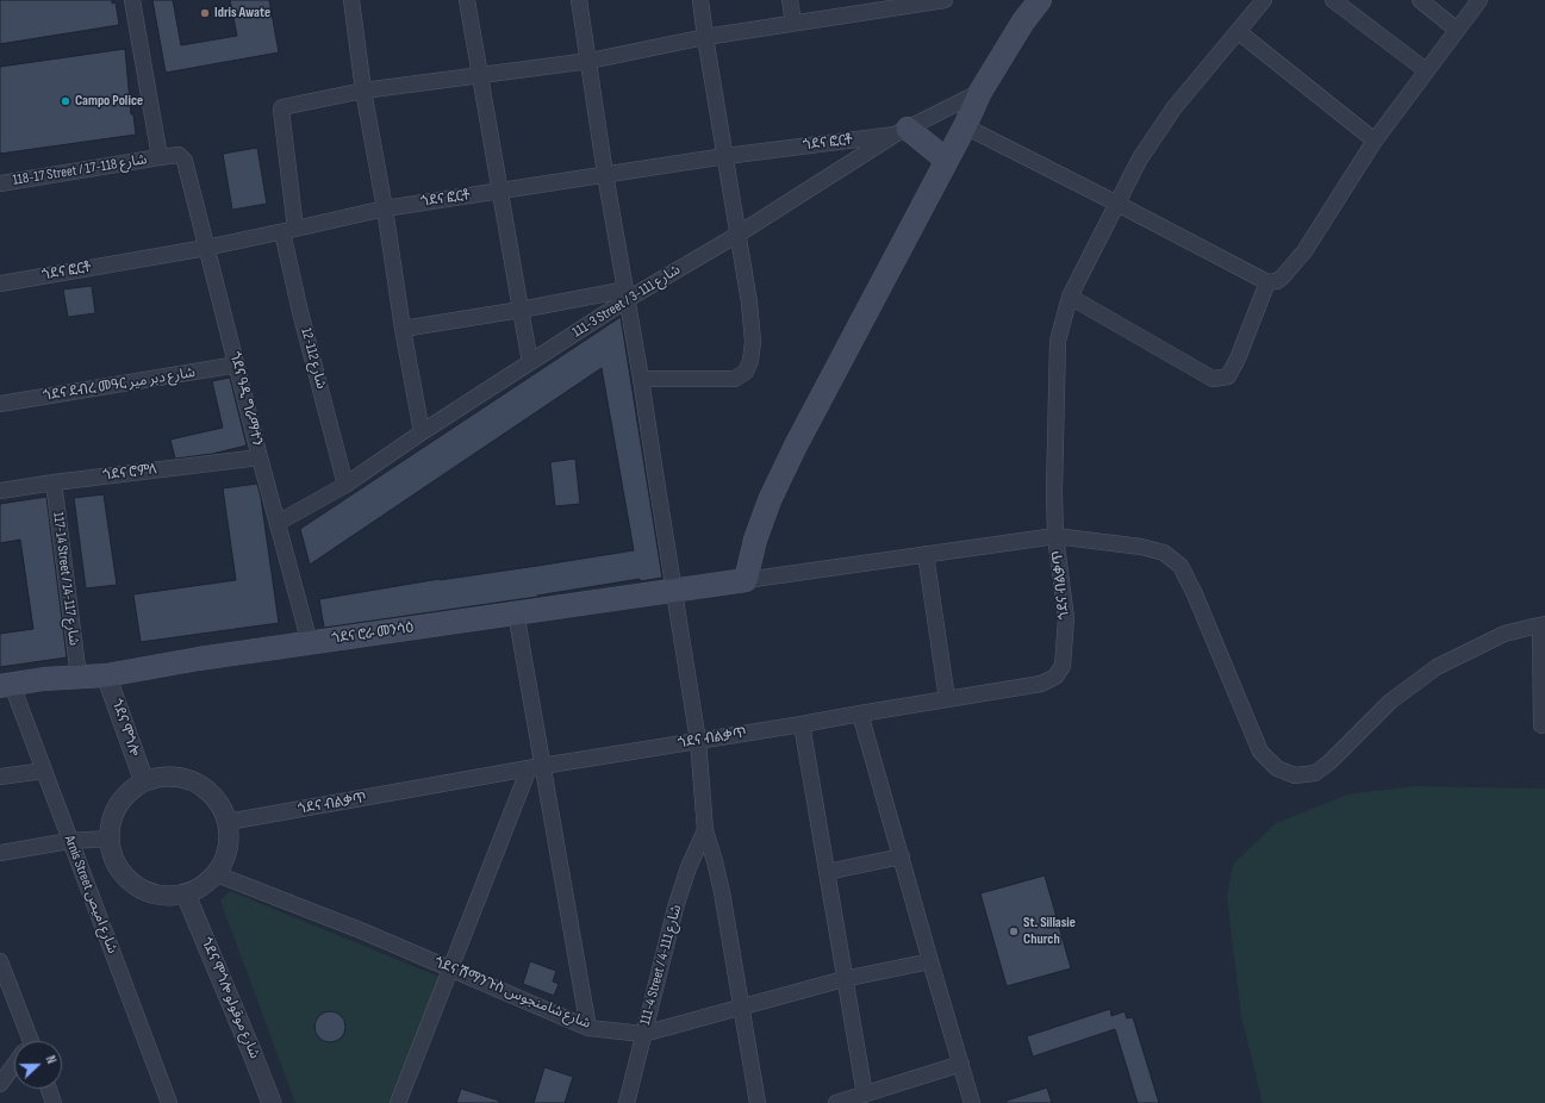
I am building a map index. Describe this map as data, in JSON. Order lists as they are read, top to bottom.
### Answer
{
  "streets": {
    "main road": ["ጎደና ሮራ መንሳዕ"],
    "street": [
      "ጎደና ፎርቶ",
      "118-17 Street / شارع 118-17",
      "111-3 Street / شارع 111-3",
      "شارع 112-12",
      "ጎደና ደብረ መዓር شارع دبر مير",
      "ጎደና ዓዲ ግራማተን",
      "ጎደና ሮምለ",
      "117-14 Street / شارع 117-14",
      "ጎደና ብልቃጥ",
      "ጎደና ሞጎሎ",
      "Arnis Street شارع اميص",
      "111-4 Street / شارع 111-4",
      "ጎደና ሽማንጉስ شارع شامنجوس",
      "ጎደና ሞጎሎ شارع موقولو"
    ]
  },
  "crossings": [
    ["ጎደና ፎርቶ", "111-3 Street / شارع 111-3"],
    ["ጎደና ፎርቶ", "شارع 112-12"],
    ["ጎደና ፎርቶ", "ጎደና ዓዲ ግራማተን"],
    ["118-17 Street / شارع 118-17", "ጎደና ዓዲ ግራማተን"],
    ["111-3 Street / شارع 111-3", "شارع 112-12"],
    ["111-3 Street / شارع 111-3", "ጎደና ዓዲ ግራማተን"],
    ["ጎደና ደብረ መዓር شارع دبر مير", "ጎደና ዓዲ ግራማተን"],
    ["ጎደና ዓዲ ግራማተን", "ጎደና ሮምለ"],
    ["ጎደና ዓዲ ግራማተን", "ጎደና ሮራ መንሳዕ"],
    ["ጎደና ሮምለ", "117-14 Street / شارع 117-14"],
    ["117-14 Street / شارع 117-14", "ጎደና ሮራ መንሳዕ"],
    ["ጎደና ብልቃጥ", "ጎደና ሞጎሎ"],
    ["ጎደና ብልቃጥ", "ጎደና ሽማንጉስ شارع شامنجوس"],
    ["ጎደና ብልቃጥ", "ጎደና ሞጎሎ شارع موقولو"],
    ["ጎደና ሮራ መንሳዕ", "ጎደና ሞጎሎ"],
    ["ጎደና ሮራ መንሳዕ", "Arnis Street شارع اميص"],
    ["ጎደና ሞጎሎ", "ጎደና ሽማንጉስ شارع شامنجوس"],
    ["ጎደና ሞጎሎ", "ጎደና ሞጎሎ شارع موقولو"],
    ["111-4 Street / شارع 111-4", "ጎደና ሽማንጉስ شارع شامنجوس"],
    ["ጎደና ሽማንጉስ شارع شامنجوس", "ጎደና ሞጎሎ شارع موقولو"]
  ],
  "places": ["Idris Awate", "Campo Police", "St. Sillasie Church"],
  "north": "right"
}
